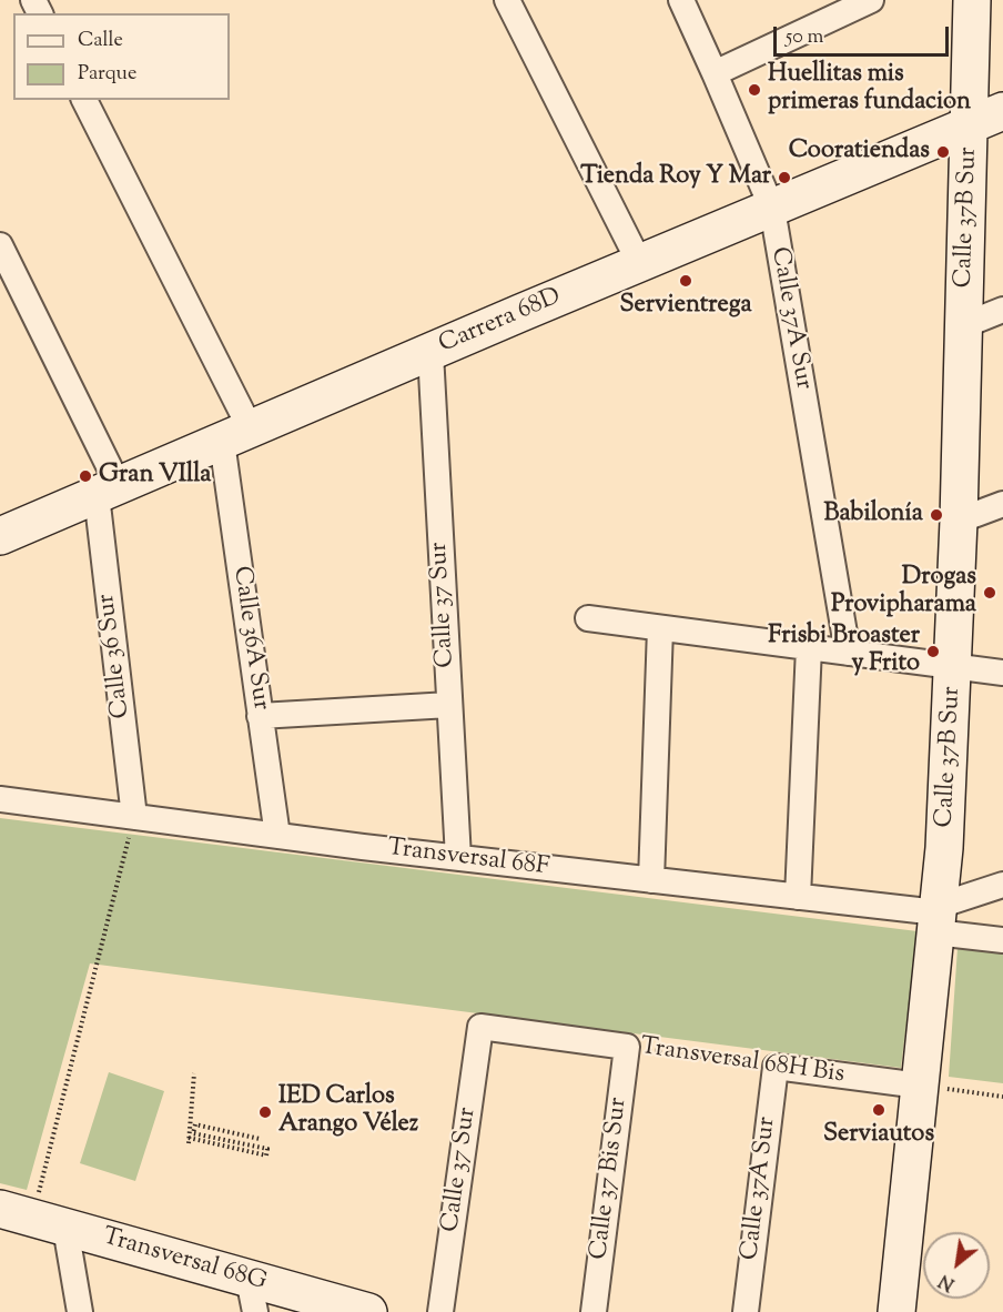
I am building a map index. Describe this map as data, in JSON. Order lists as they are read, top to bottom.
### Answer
{
  "streets": {
    "street": [
      "Calle 37B Sur",
      "Calle 37A Sur",
      "Carrera 68D",
      "Calle 37 Sur",
      "Calle 36A Sur",
      "Calle 36 Sur",
      "Transversal 68F",
      "Transversal 68H Bis",
      "Calle 37 Bis Sur",
      "Transversal 68G"
    ]
  },
  "crossings": [
    ["Calle 37B Sur", "Carrera 68D"],
    ["Calle 37B Sur", "Transversal 68F"],
    ["Calle 37B Sur", "Transversal 68H Bis"],
    ["Calle 37A Sur", "Carrera 68D"],
    ["Calle 37A Sur", "Transversal 68H Bis"],
    ["Carrera 68D", "Calle 37 Sur"],
    ["Carrera 68D", "Calle 36A Sur"],
    ["Carrera 68D", "Calle 36 Sur"],
    ["Calle 37 Sur", "Transversal 68F"],
    ["Calle 37 Sur", "Transversal 68H Bis"],
    ["Calle 36A Sur", "Transversal 68F"],
    ["Calle 36 Sur", "Transversal 68F"],
    ["Transversal 68H Bis", "Calle 37 Bis Sur"]
  ],
  "places": [
    "Huellitas mis primeras fundacion",
    "Cooratiendas",
    "Tienda Roy Y Mar",
    "Servientrega",
    "Gran VIlla",
    "Babilonía",
    "Drogas Provipharama",
    "Frisbi Broaster y Frito",
    "Serviautos",
    "IED Carlos Arango Vélez"
  ],
  "legend": ["Calle", "Parque"],
  "scale_bar": "50 m",
  "north": "bottom left"
}
